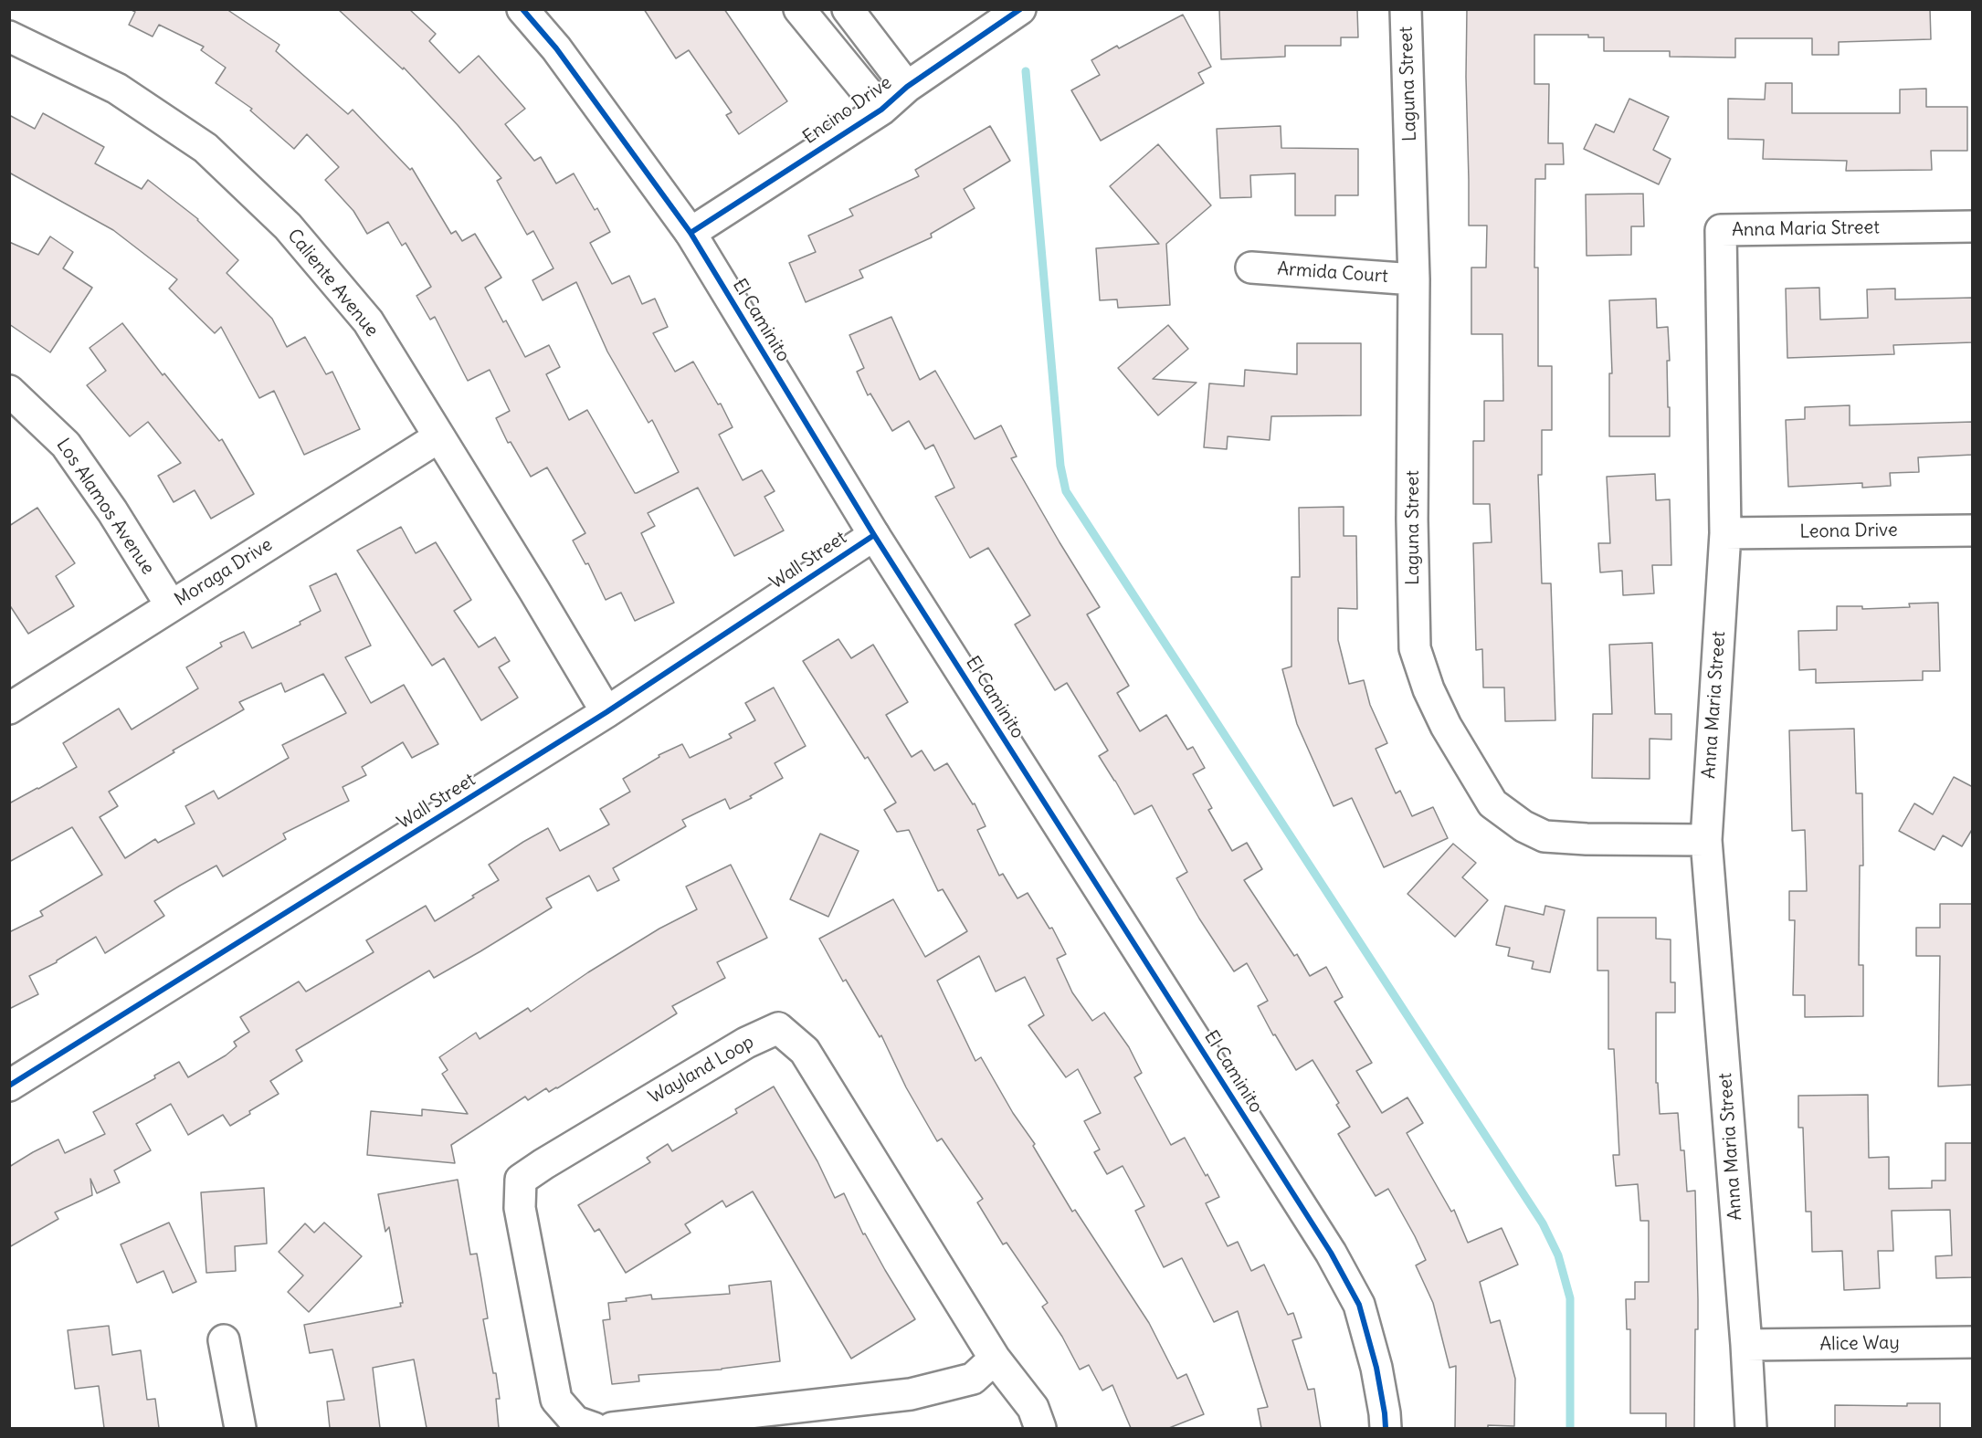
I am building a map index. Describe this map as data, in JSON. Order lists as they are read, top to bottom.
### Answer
{
  "streets": {
    "street": [
      "Laguna Street",
      "Encino Drive",
      "Anna Maria Street",
      "Armida Court",
      "Caliente Avenue",
      "El Caminito",
      "Los Alamos Avenue",
      "Leona Drive",
      "Wall Street",
      "Moraga Drive",
      "Wayland Loop",
      "Alice Way"
    ]
  },
  "crossings": [
    ["Laguna Street", "Anna Maria Street"],
    ["Laguna Street", "Armida Court"],
    ["Encino Drive", "El Caminito"],
    ["Anna Maria Street", "Leona Drive"],
    ["Anna Maria Street", "Alice Way"],
    ["Caliente Avenue", "Wall Street"],
    ["Caliente Avenue", "Moraga Drive"],
    ["El Caminito", "Wall Street"],
    ["Los Alamos Avenue", "Moraga Drive"]
  ]
}
